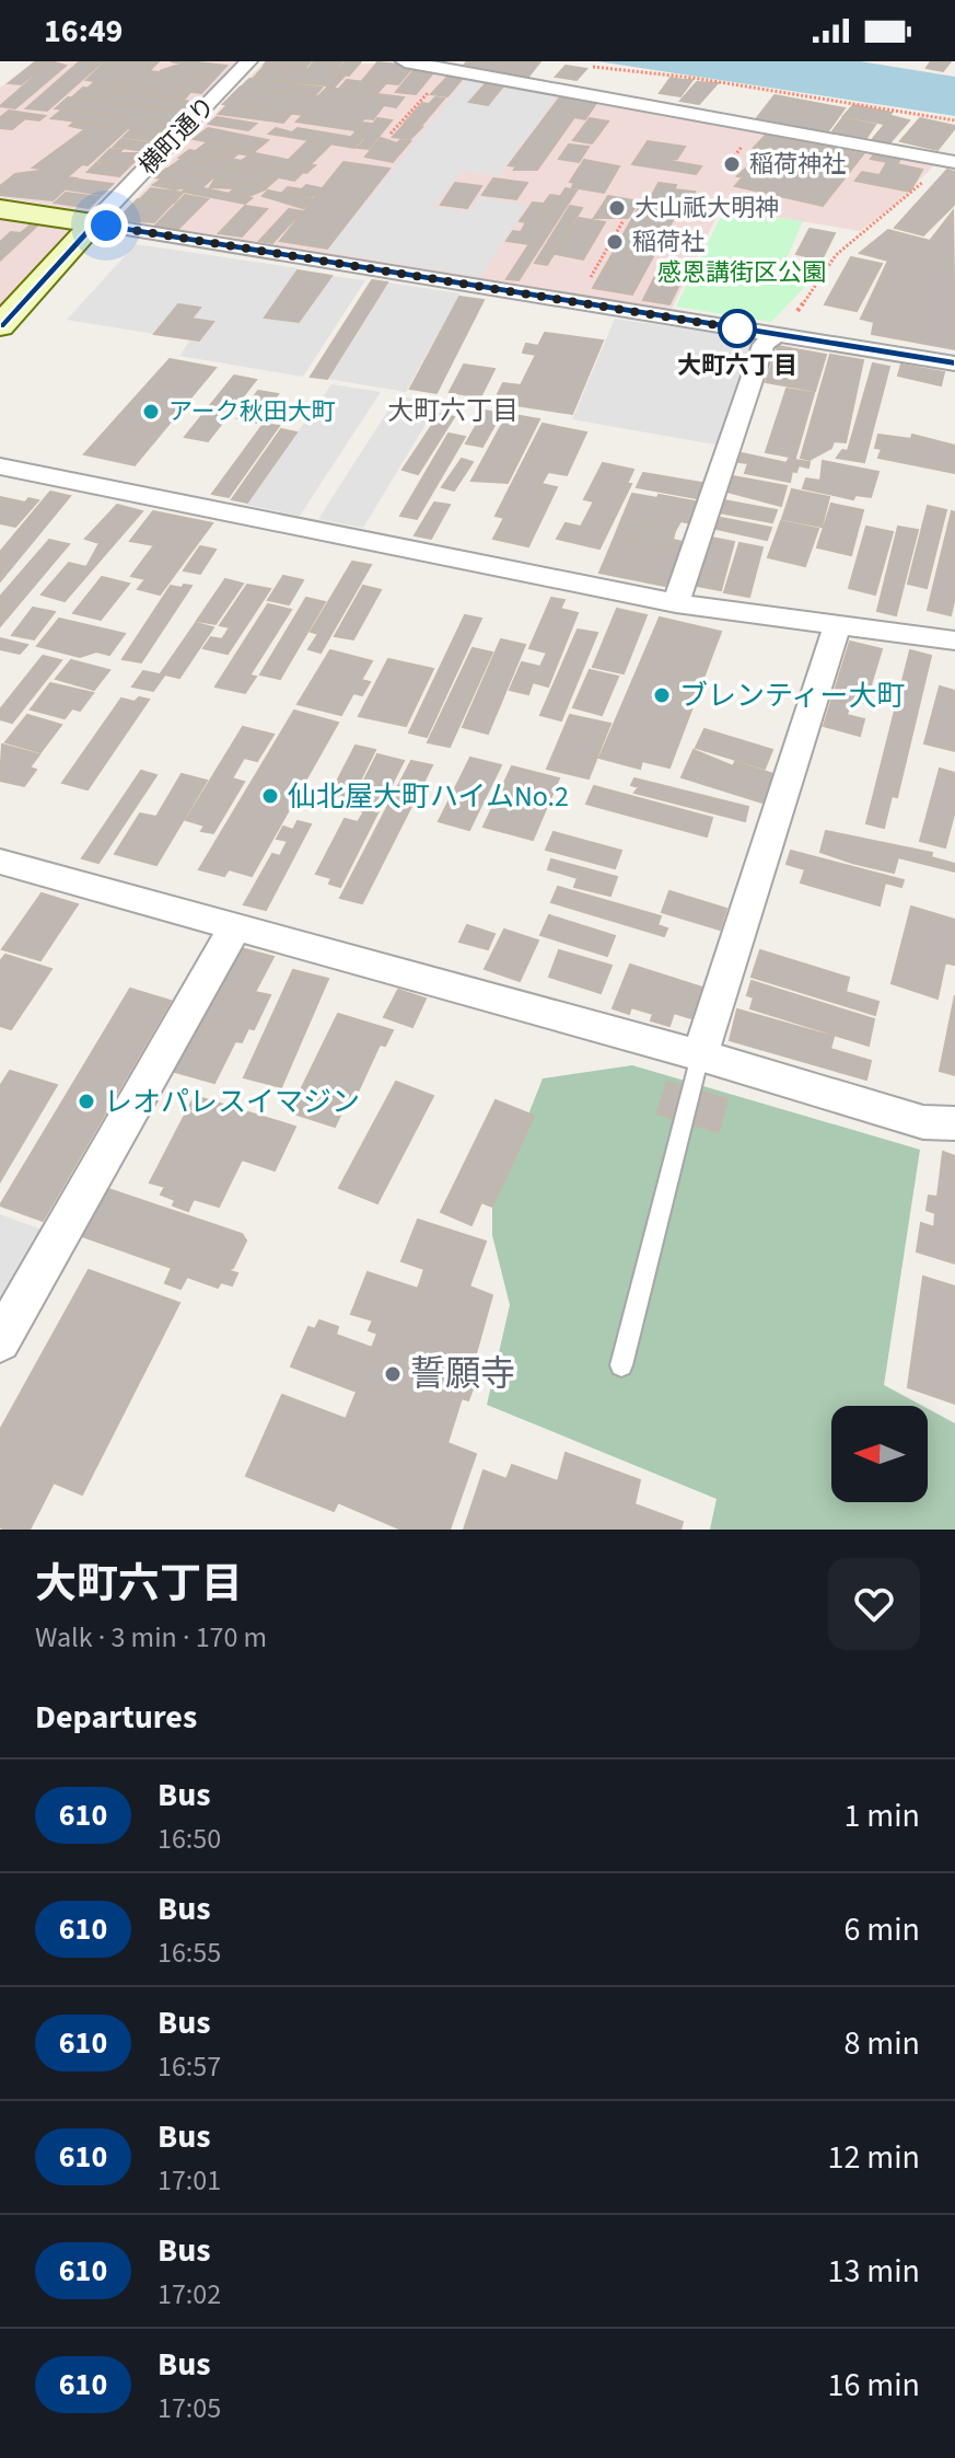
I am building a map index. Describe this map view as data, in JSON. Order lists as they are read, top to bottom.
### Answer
{
  "streets": {
    "street": ["横町通り"]
  },
  "districts": ["大町六丁目"],
  "parks": ["感恩講街区公園"],
  "places": [
    "稲荷神社",
    "大山祇大明神",
    "稲荷社",
    "大町六丁目",
    "アーク秋田大町",
    "ブレンティー大町",
    "仙北屋大町ハイムNo.2",
    "レオパレスイマジン",
    "誓願寺"
  ],
  "lines": ["bus line 610"],
  "north": "left",
  "page": {
    "status": "16:49",
    "heading": [
      ["大町六丁目", "Walk · 3 min · 170 m"],
      "Departures"
    ],
    "list": [
      {
        "mark": "610",
        "name": "Bus",
        "note": "16:50",
        "value": "1 min"
      },
      {
        "mark": "610",
        "name": "Bus",
        "note": "16:55",
        "value": "6 min"
      },
      {
        "mark": "610",
        "name": "Bus",
        "note": "16:57",
        "value": "8 min"
      },
      {
        "mark": "610",
        "name": "Bus",
        "note": "17:01",
        "value": "12 min"
      },
      {
        "mark": "610",
        "name": "Bus",
        "note": "17:02",
        "value": "13 min"
      },
      {
        "mark": "610",
        "name": "Bus",
        "note": "17:05",
        "value": "16 min"
      }
    ]
  }
}
